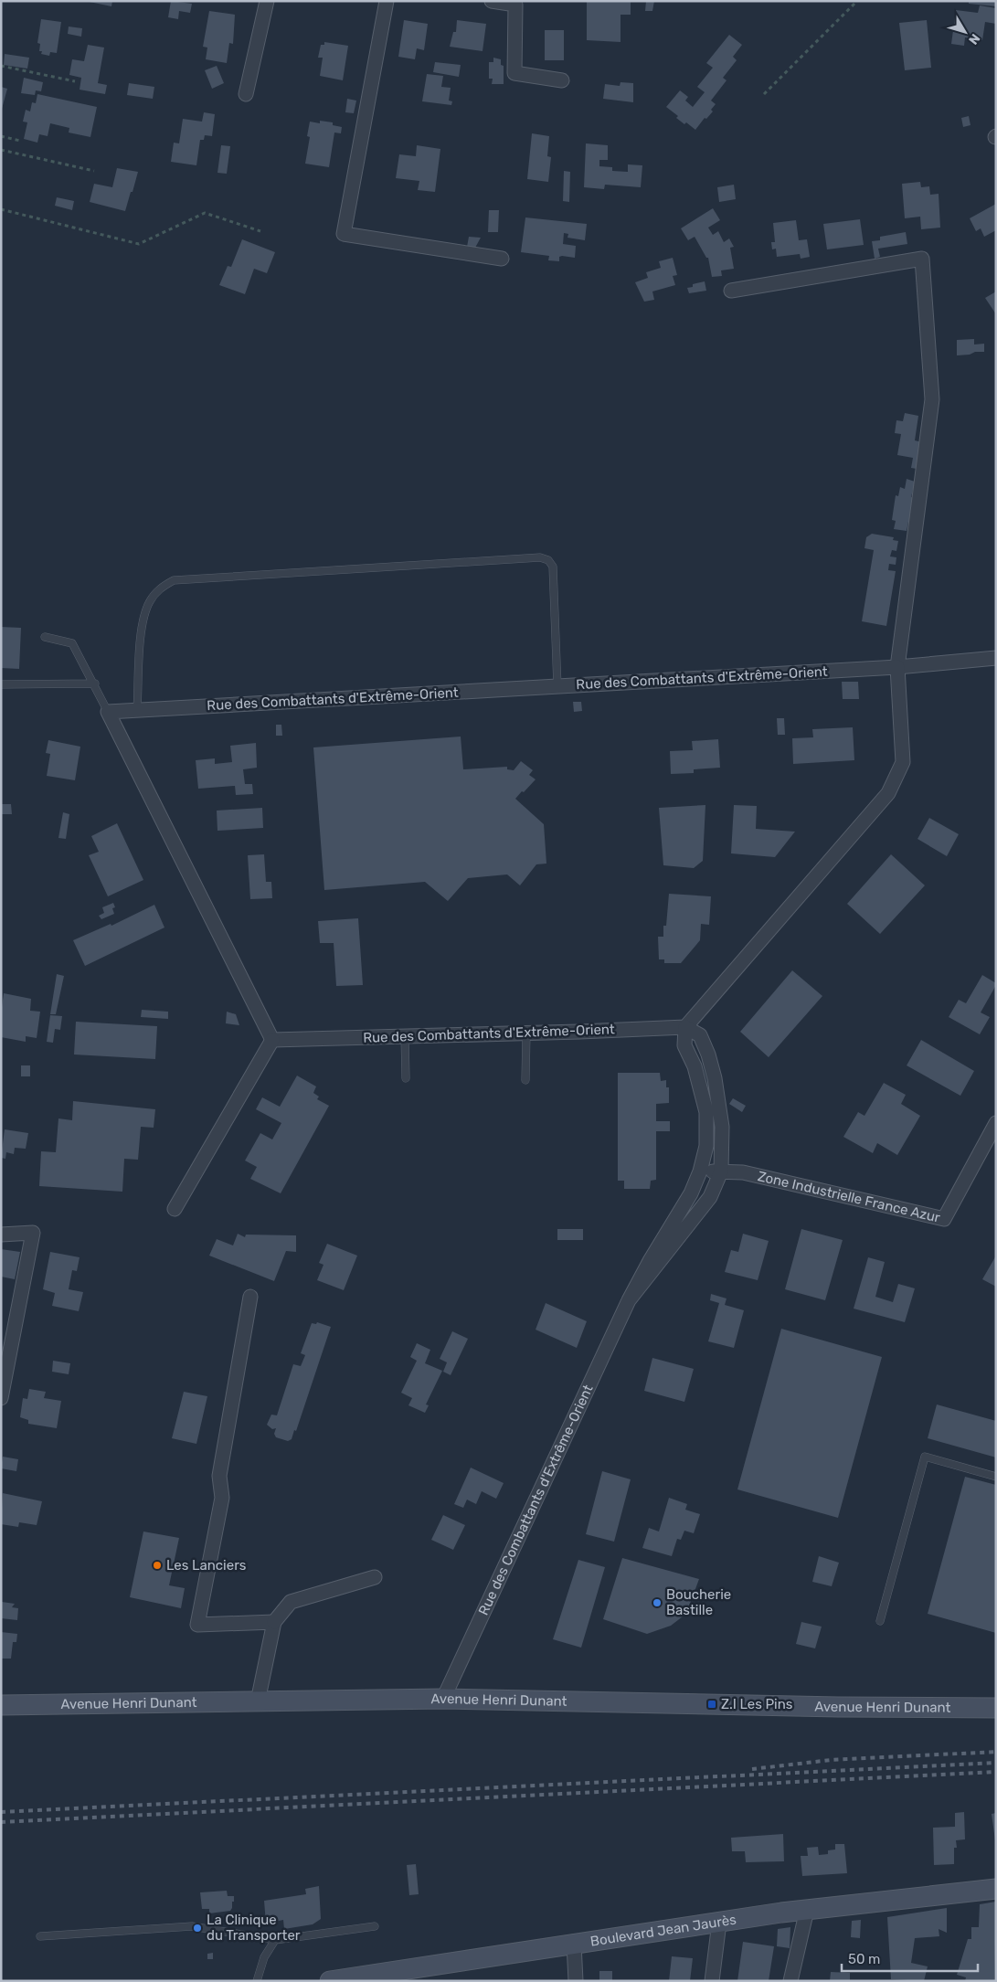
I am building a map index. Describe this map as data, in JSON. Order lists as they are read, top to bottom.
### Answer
{
  "streets": {
    "street": [
      "Rue des Combattants d'Extrême-Orient",
      "Zone Industrielle France Azur",
      "Avenue Henri Dunant",
      "Boulevard Jean Jaurès"
    ]
  },
  "crossings": [
    ["Rue des Combattants d'Extrême-Orient", "Zone Industrielle France Azur"],
    ["Rue des Combattants d'Extrême-Orient", "Avenue Henri Dunant"]
  ],
  "places": {
    "other": ["Les Lanciers", "Boucherie Bastille", "La Clinique du Transporter"],
    "transit": ["Z.I Les Pins"]
  },
  "scale_bar": "50 m",
  "north": "bottom right"
}
